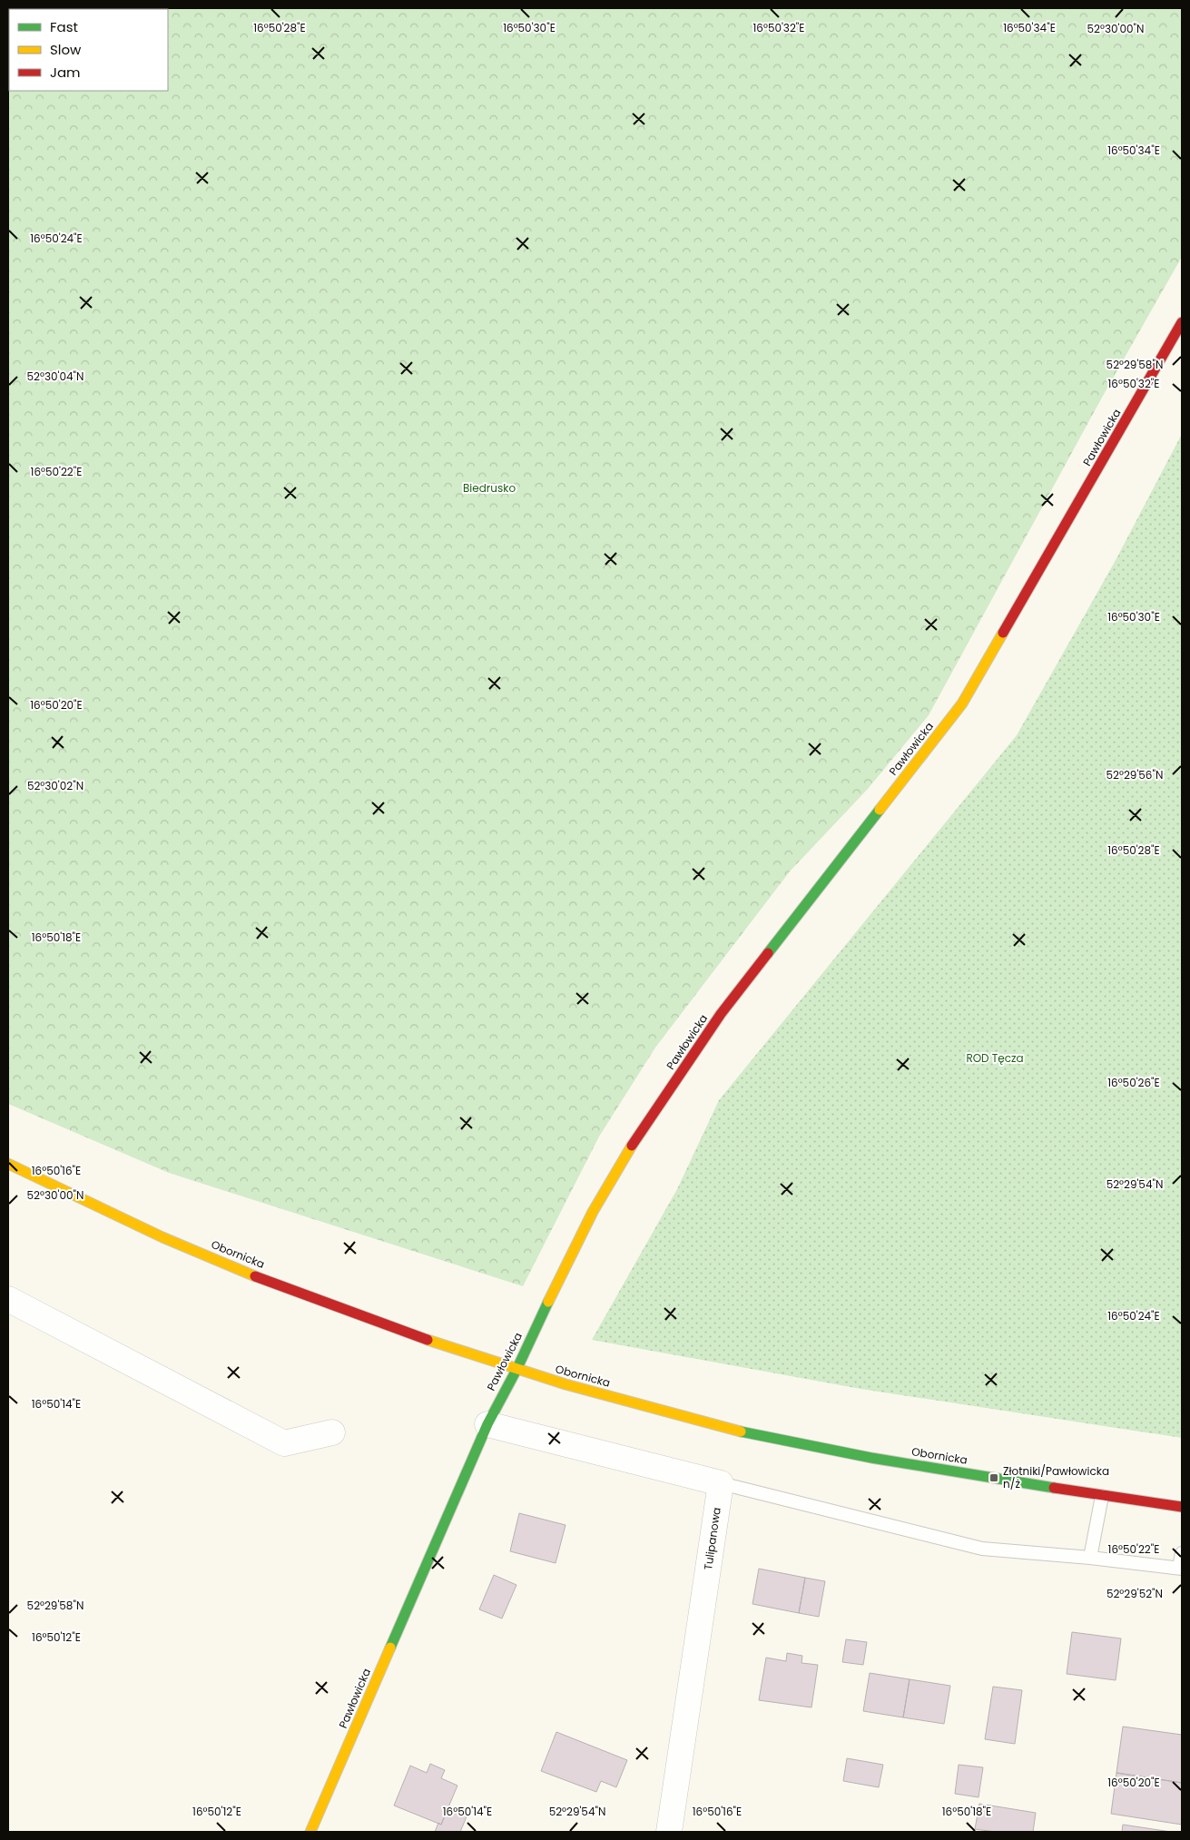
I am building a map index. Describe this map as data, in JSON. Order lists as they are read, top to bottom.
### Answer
{
  "streets": {
    "street": ["Pawłowicka", "Obornicka", "Tulipanowa"]
  },
  "crossings": [
    ["Pawłowicka", "Obornicka"]
  ],
  "parks": ["Biedrusko", "ROD Tęcza"],
  "places": {
    "transit": ["Złotniki/Pawłowicka n/ż"]
  },
  "legend": ["Fast", "Slow", "Jam"],
  "coordinates": [
    "16°50'28\"E",
    "16°50'30\"E",
    "16°50'32\"E",
    "16°50'34\"E",
    "52°30'00\"N",
    "16°50'24\"E",
    "52°29'58\"N",
    "52°30'04\"N",
    "16°50'22\"E",
    "16°50'20\"E",
    "52°29'56\"N",
    "52°30'02\"N",
    "16°50'18\"E",
    "16°50'26\"E",
    "16°50'16\"E",
    "52°29'54\"N",
    "16°50'14\"E",
    "52°29'52\"N",
    "16°50'12\"E"
  ]
}
